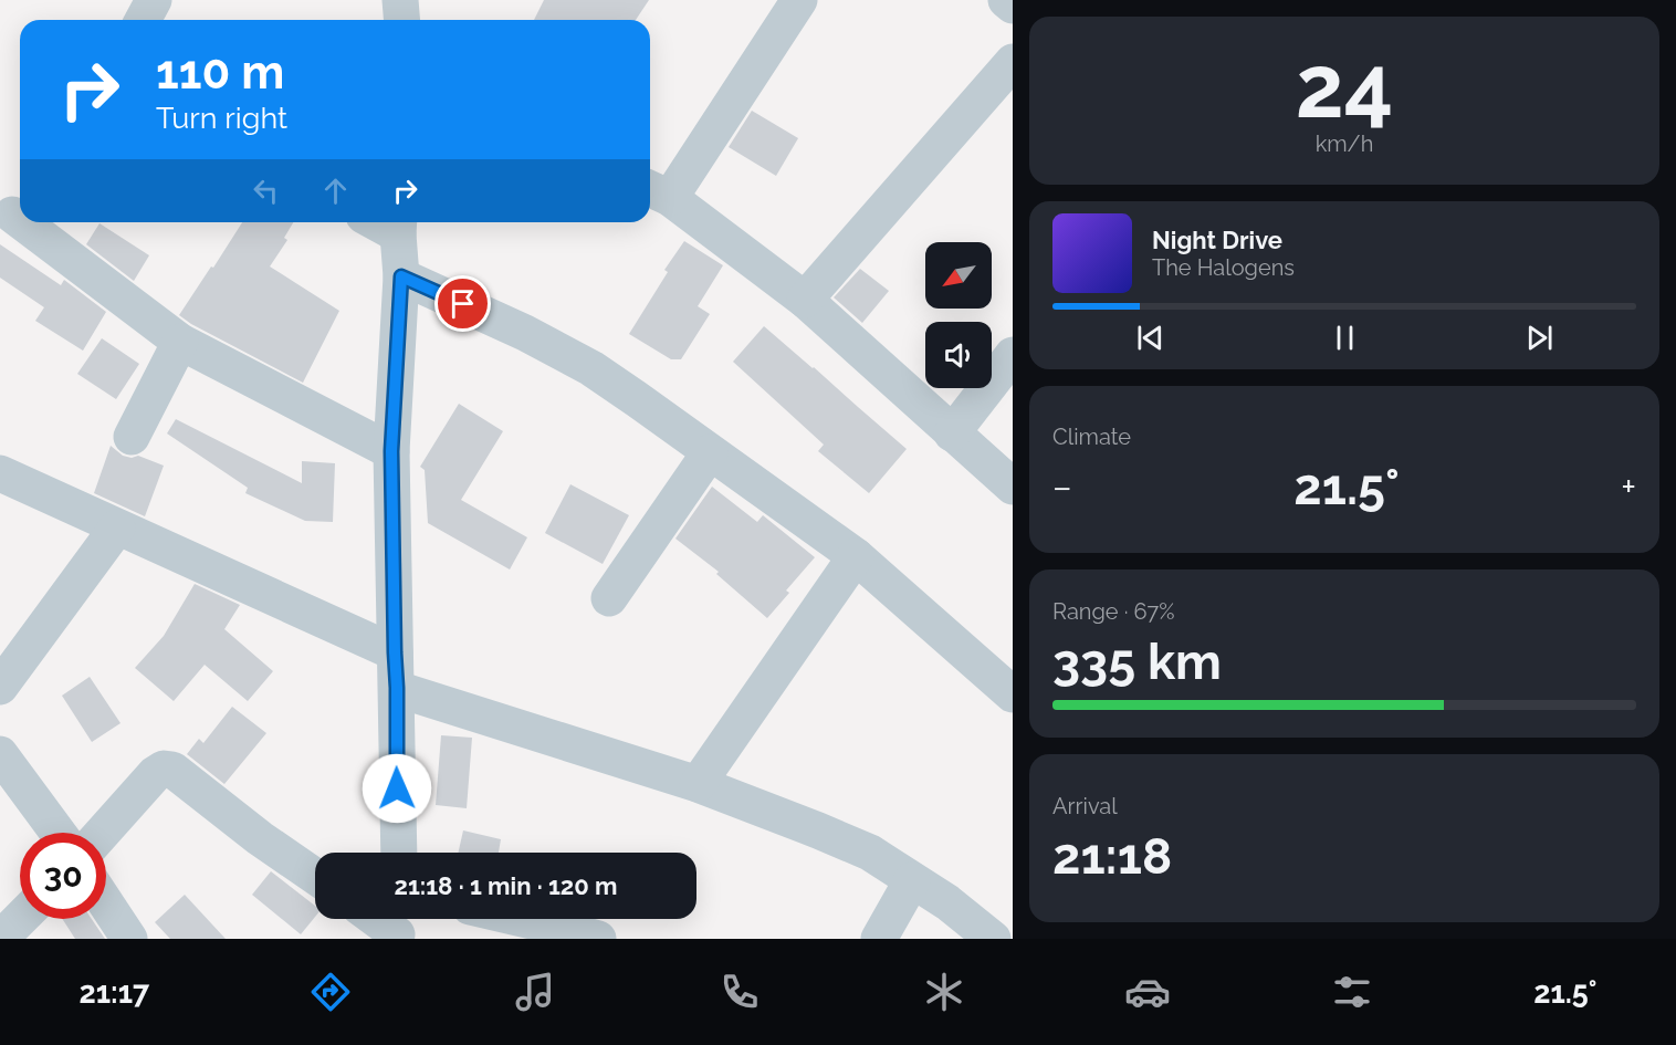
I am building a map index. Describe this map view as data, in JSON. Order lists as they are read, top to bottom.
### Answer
{
  "north": "bottom left",
  "page": {
    "tile": [
      ["24", "km/h"],
      "Climate",
      ["Range · 67%", "335 km"],
      ["Arrival", "21:18"]
    ],
    "turn": ["110 m", "Turn right"],
    "song": ["Night Drive", "The Halogens"],
    "heat": ["−", "21.5°", "+"],
    "limit": "30",
    "trip": "21:18 · 1 min · 120 m",
    "tabs": ["21:17", "21.5°"]
  }
}
